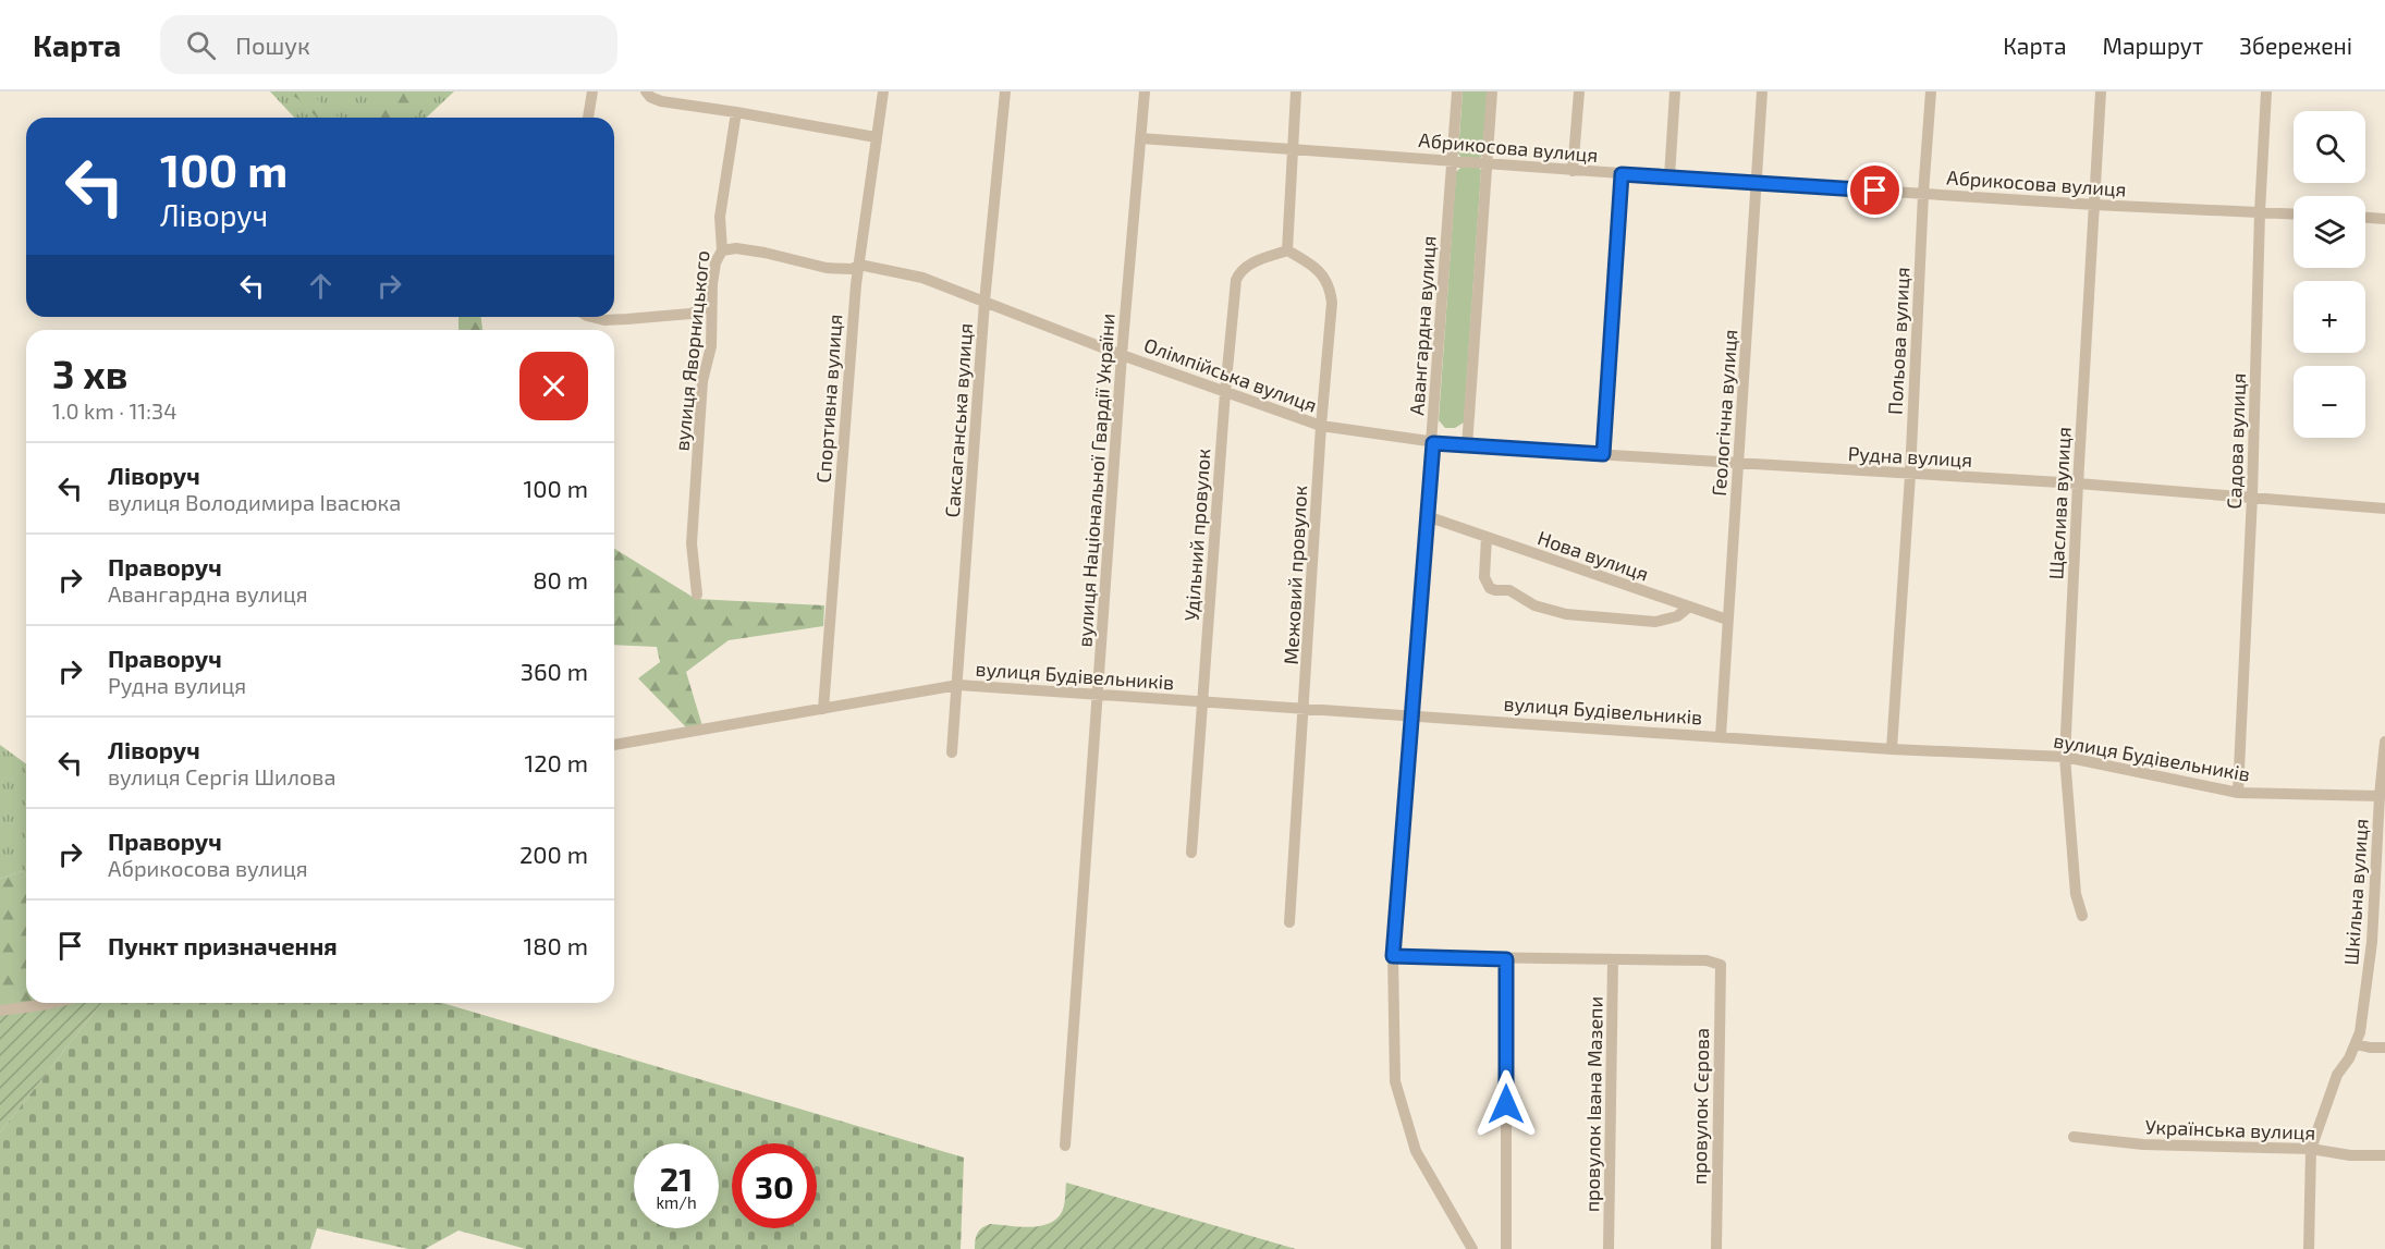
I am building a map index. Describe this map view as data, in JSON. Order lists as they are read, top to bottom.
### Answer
{
  "streets": {
    "street": [
      "Абрикосова вулиця",
      "Авангардна вулиця",
      "Польова вулиця",
      "вулиця Яворницького",
      "Олімпійська вулиця",
      "Спортивна вулиця",
      "Геологічна вулиця",
      "Саксаганська вулиця",
      "Садова вулиця",
      "Рудна вулиця",
      "вулиця Національної Гвардії України",
      "Щаслива вулиця",
      "Удільний провулок",
      "Нова вулиця",
      "Межовий провулок",
      "вулиця Будівельників",
      "Шкільна вулиця",
      "провулок Івана Мазепи",
      "провулок Сєрова",
      "Українська вулиця"
    ]
  },
  "crossings": [
    ["Абрикосова вулиця", "Авангардна вулиця"],
    ["Абрикосова вулиця", "Польова вулиця"],
    ["Абрикосова вулиця", "Геологічна вулиця"],
    ["Абрикосова вулиця", "Садова вулиця"],
    ["Абрикосова вулиця", "вулиця Національної Гвардії України"],
    ["Абрикосова вулиця", "Щаслива вулиця"],
    ["Авангардна вулиця", "Олімпійська вулиця"],
    ["Авангардна вулиця", "Рудна вулиця"],
    ["Авангардна вулиця", "Нова вулиця"],
    ["Авангардна вулиця", "вулиця Будівельників"],
    ["Польова вулиця", "Рудна вулиця"],
    ["Польова вулиця", "вулиця Будівельників"],
    ["вулиця Яворницького", "Олімпійська вулиця"],
    ["Олімпійська вулиця", "Спортивна вулиця"],
    ["Олімпійська вулиця", "Саксаганська вулиця"],
    ["Олімпійська вулиця", "Рудна вулиця"],
    ["Олімпійська вулиця", "вулиця Національної Гвардії України"],
    ["Олімпійська вулиця", "Удільний провулок"],
    ["Олімпійська вулиця", "Межовий провулок"],
    ["Спортивна вулиця", "вулиця Будівельників"],
    ["Геологічна вулиця", "Рудна вулиця"],
    ["Геологічна вулиця", "Нова вулиця"],
    ["Геологічна вулиця", "вулиця Будівельників"],
    ["Саксаганська вулиця", "вулиця Будівельників"],
    ["Садова вулиця", "Рудна вулиця"],
    ["Садова вулиця", "вулиця Будівельників"],
    ["Рудна вулиця", "Щаслива вулиця"],
    ["вулиця Національної Гвардії України", "вулиця Будівельників"],
    ["Щаслива вулиця", "вулиця Будівельників"],
    ["Удільний провулок", "Межовий провулок"],
    ["Удільний провулок", "вулиця Будівельників"],
    ["Межовий провулок", "вулиця Будівельників"],
    ["вулиця Будівельників", "Шкільна вулиця"],
    ["провулок Івана Мазепи", "провулок Сєрова"]
  ],
  "page": {
    "header": "Карта",
    "search": "Пошук",
    "nav": ["Карта", "Маршрут", "Збережені"],
    "map_buttons": ["+", "−"],
    "turn": ["100 m", "Ліворуч"],
    "heading": ["3 хв", "1.0 km · 11:34"],
    "list": [
      {
        "name": "Ліворуч",
        "note": "вулиця Володимира Івасюка",
        "value": "100 m"
      },
      {
        "name": "Праворуч",
        "note": "Авангардна вулиця",
        "value": "80 m"
      },
      {
        "name": "Праворуч",
        "note": "Рудна вулиця",
        "value": "360 m"
      },
      {
        "name": "Ліворуч",
        "note": "вулиця Сергія Шилова",
        "value": "120 m"
      },
      {
        "name": "Праворуч",
        "note": "Абрикосова вулиця",
        "value": "200 m"
      },
      {
        "name": "Пункт призначення",
        "value": "180 m"
      }
    ],
    "speed": "21 km/h",
    "limit": "30"
  }
}
